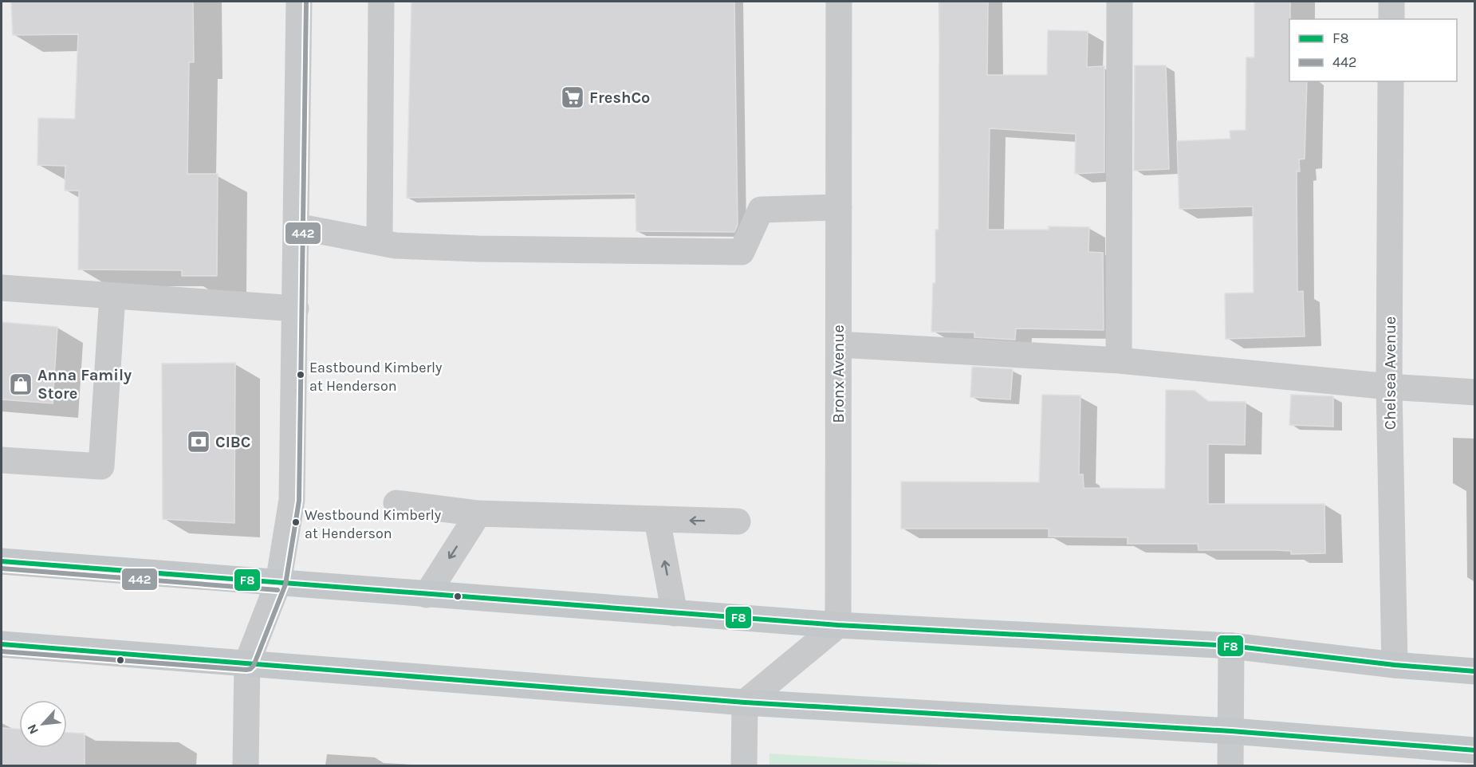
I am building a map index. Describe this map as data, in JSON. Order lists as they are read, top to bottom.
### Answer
{
  "streets": {
    "street": ["Chelsea Avenue", "Bronx Avenue"]
  },
  "places": {
    "supermarket": ["FreshCo"],
    "other": ["Eastbound Kimberly at Henderson", "Westbound Kimberly at Henderson"],
    "shop": ["Anna Family Store"],
    "bank": ["CIBC"]
  },
  "lines": ["transit line 442", "transit line F8"],
  "legend": ["F8", "442"],
  "north": "bottom left"
}
